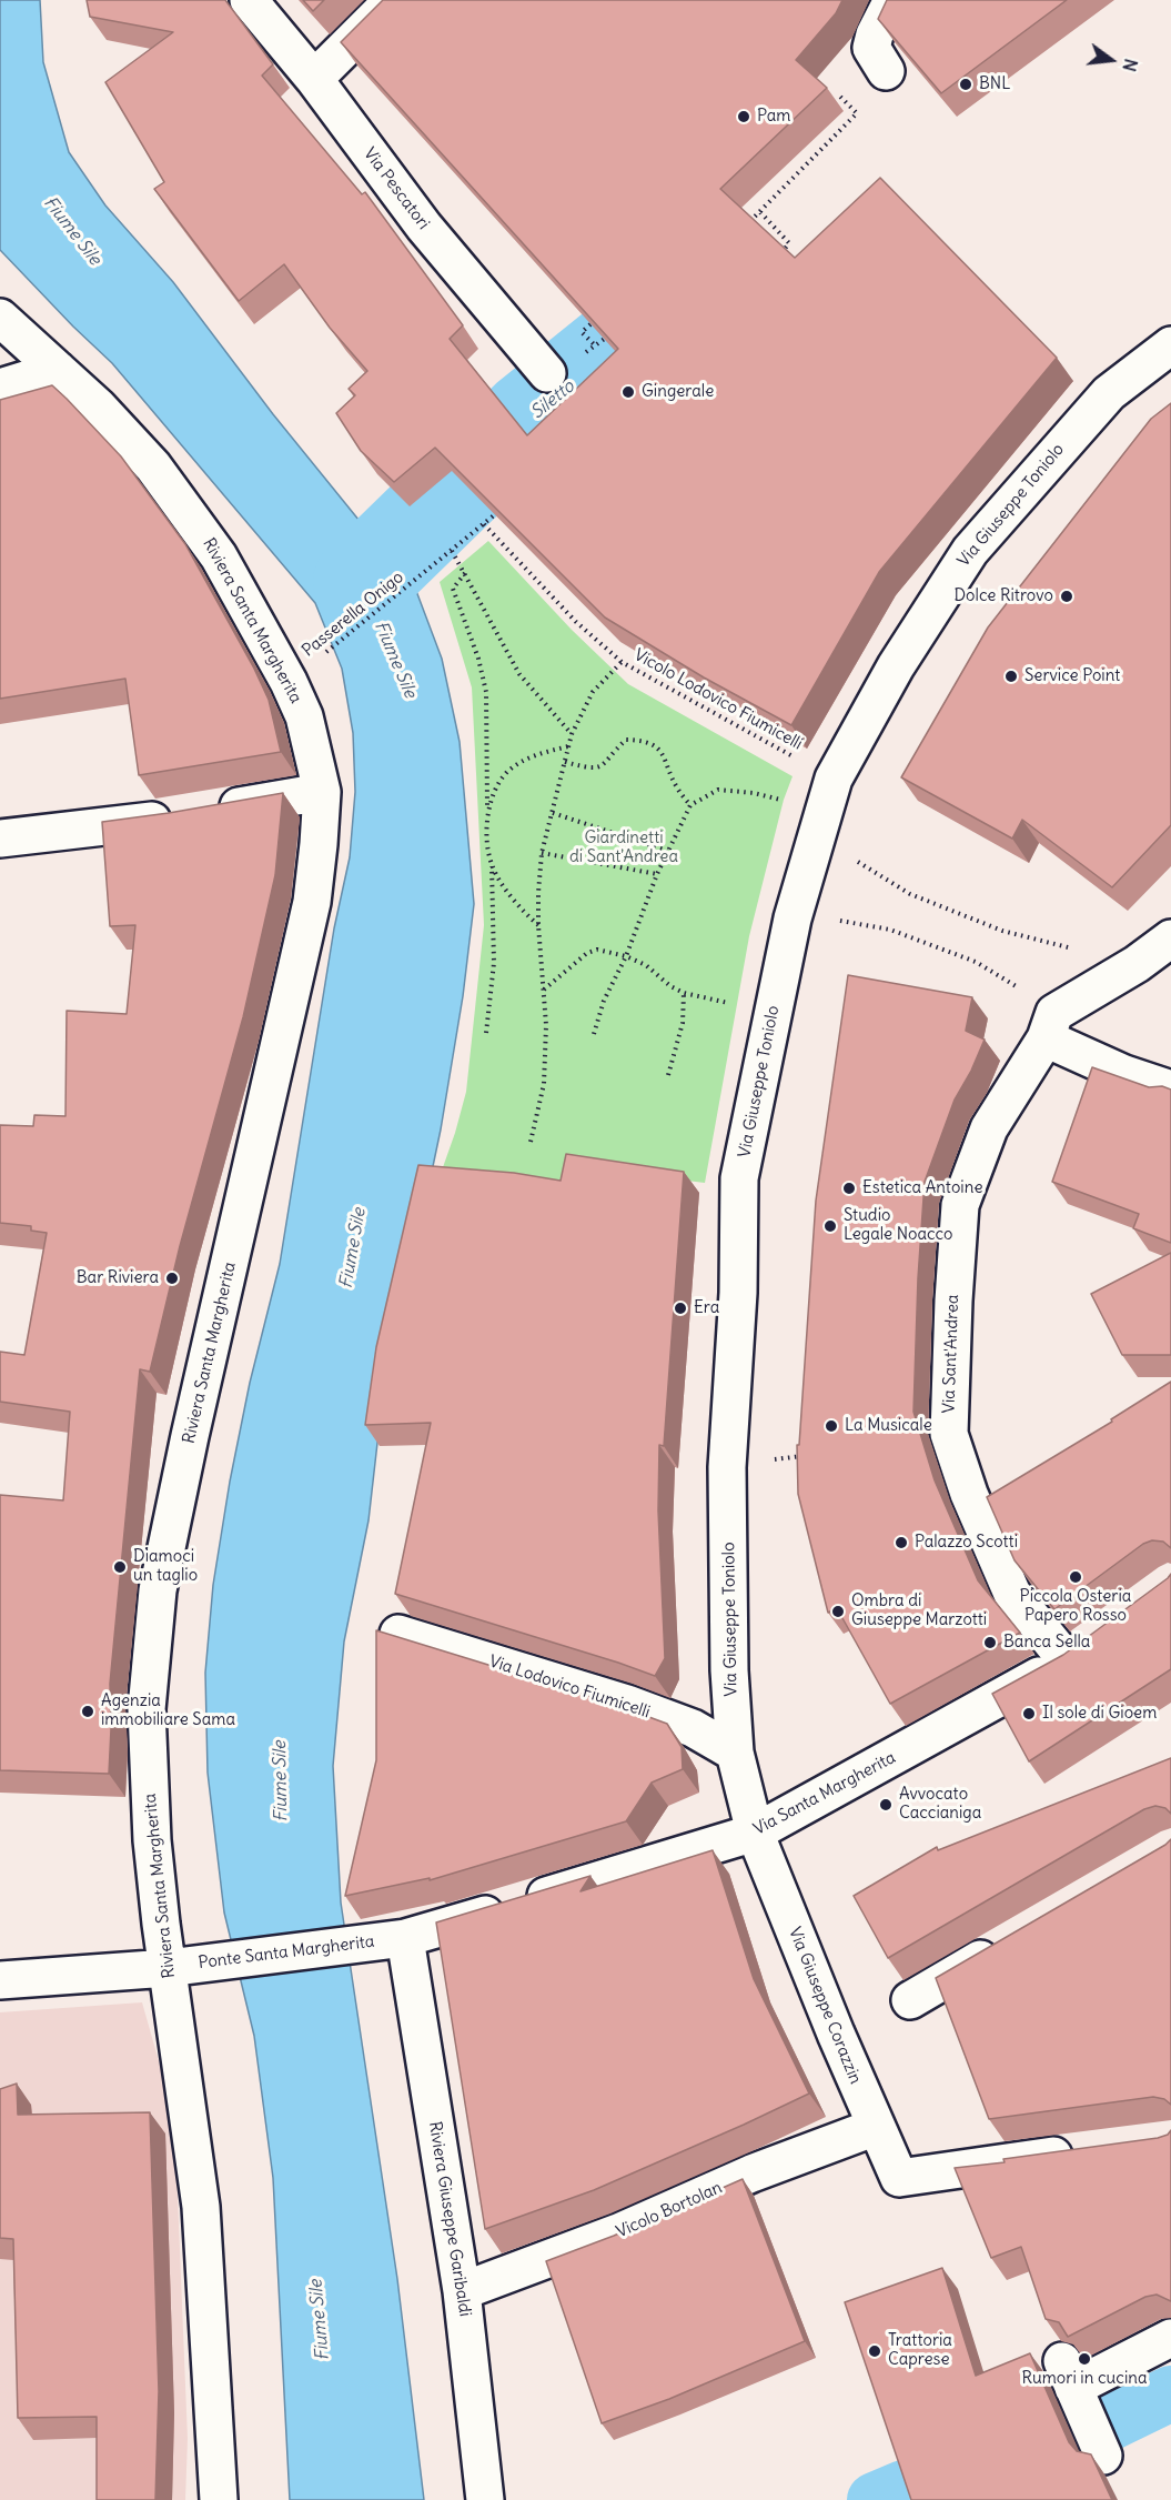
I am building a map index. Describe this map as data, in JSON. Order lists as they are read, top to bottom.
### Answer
{
  "streets": {
    "street": [
      "Via Pescatori",
      "Via Giuseppe Toniolo",
      "Riviera Santa Margherita",
      "Via Sant'Andrea",
      "Via Lodovico Fiumicelli",
      "Via Santa Margherita",
      "Ponte Santa Margherita",
      "Via Giuseppe Corazzin",
      "Vicolo Bortolan",
      "Riviera Giuseppe Garibaldi"
    ],
    "path": ["Passerella Onigo", "Vicolo Lodovico Fiumicelli"]
  },
  "crossings": [
    ["Via Giuseppe Toniolo", "Vicolo Lodovico Fiumicelli"],
    ["Via Giuseppe Toniolo", "Via Lodovico Fiumicelli"],
    ["Via Giuseppe Toniolo", "Via Santa Margherita"],
    ["Via Giuseppe Toniolo", "Via Giuseppe Corazzin"],
    ["Passerella Onigo", "Riviera Santa Margherita"],
    ["Riviera Santa Margherita", "Ponte Santa Margherita"],
    ["Via Sant'Andrea", "Via Santa Margherita"],
    ["Via Santa Margherita", "Ponte Santa Margherita"],
    ["Via Santa Margherita", "Via Giuseppe Corazzin"],
    ["Via Santa Margherita", "Riviera Giuseppe Garibaldi"],
    ["Ponte Santa Margherita", "Riviera Giuseppe Garibaldi"],
    ["Via Giuseppe Corazzin", "Vicolo Bortolan"],
    ["Vicolo Bortolan", "Riviera Giuseppe Garibaldi"]
  ],
  "water": ["Fiume Sile", "Siletto"],
  "parks": ["Giardinetti di Sant'Andrea"],
  "places": [
    "BNL",
    "Pam",
    "Gingerale",
    "Dolce Ritrovo",
    "Service Point",
    "Estetica Antoine",
    "Studio Legale Noacco",
    "Bar Riviera",
    "Era",
    "La Musicale",
    "Palazzo Scotti",
    "Diamoci un taglio",
    "Piccola Osteria Papero Rosso",
    "Ombra di Giuseppe Marzotti",
    "Banca Sella",
    "Agenzia immobiliare Sama",
    "Il sole di Gioem",
    "Avvocato Caccianiga",
    "Trattoria Caprese",
    "Rumori in cucina"
  ],
  "north": "right"
}
